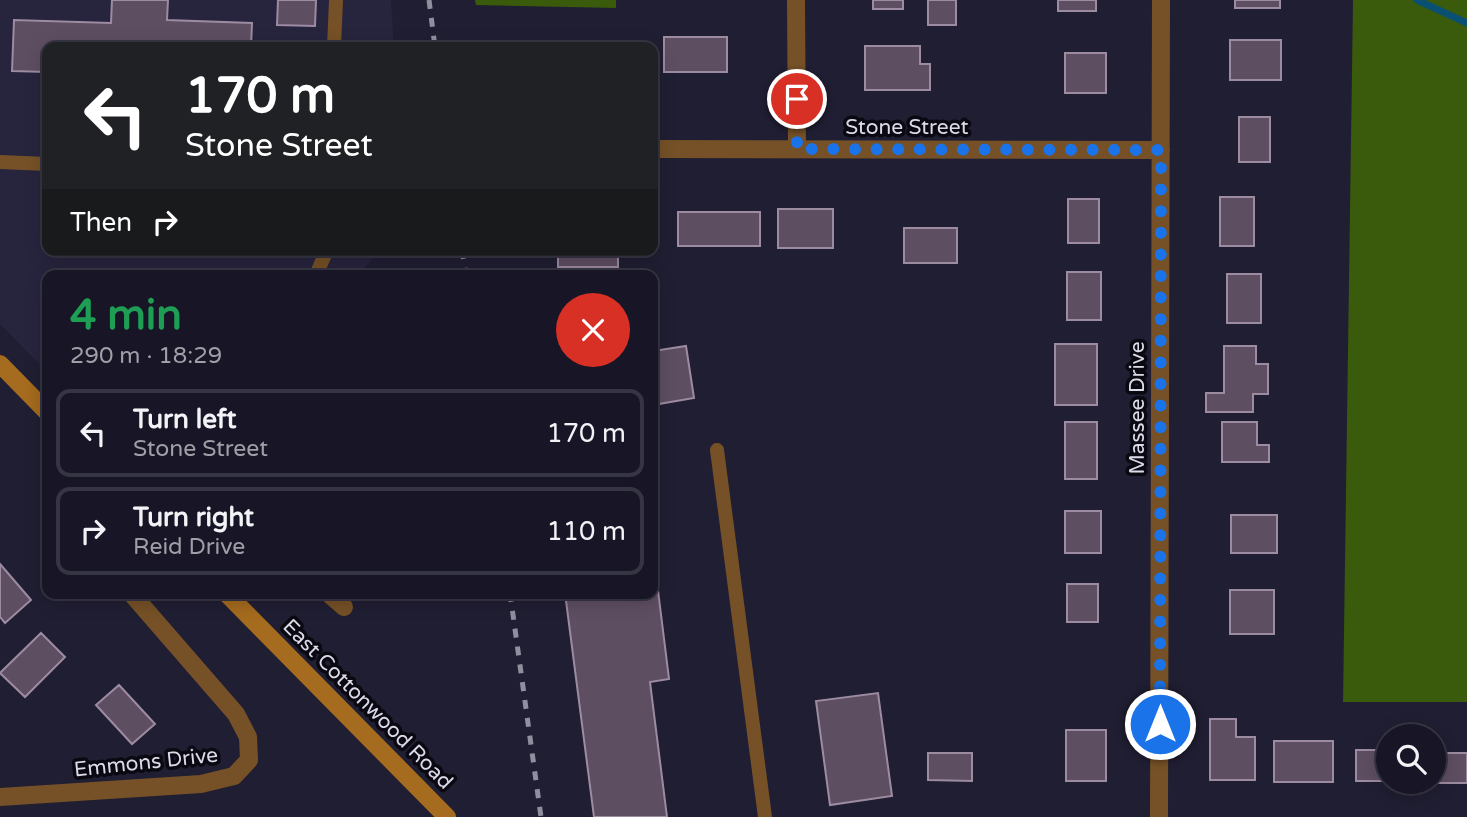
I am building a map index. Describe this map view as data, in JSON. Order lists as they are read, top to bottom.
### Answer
{
  "streets": {
    "main road": ["East Cottonwood Road"],
    "street": ["Stone Street", "Massee Drive", "Emmons Drive"]
  },
  "crossings": [
    ["Stone Street", "Massee Drive"]
  ],
  "page": {
    "turn": ["170 m", "Stone Street"],
    "then": "Then",
    "heading": ["4 min", "290 m · 18:29"],
    "list": [
      {
        "name": "Turn left",
        "note": "Stone Street",
        "value": "170 m"
      },
      {
        "name": "Turn right",
        "note": "Reid Drive",
        "value": "110 m"
      }
    ]
  }
}
